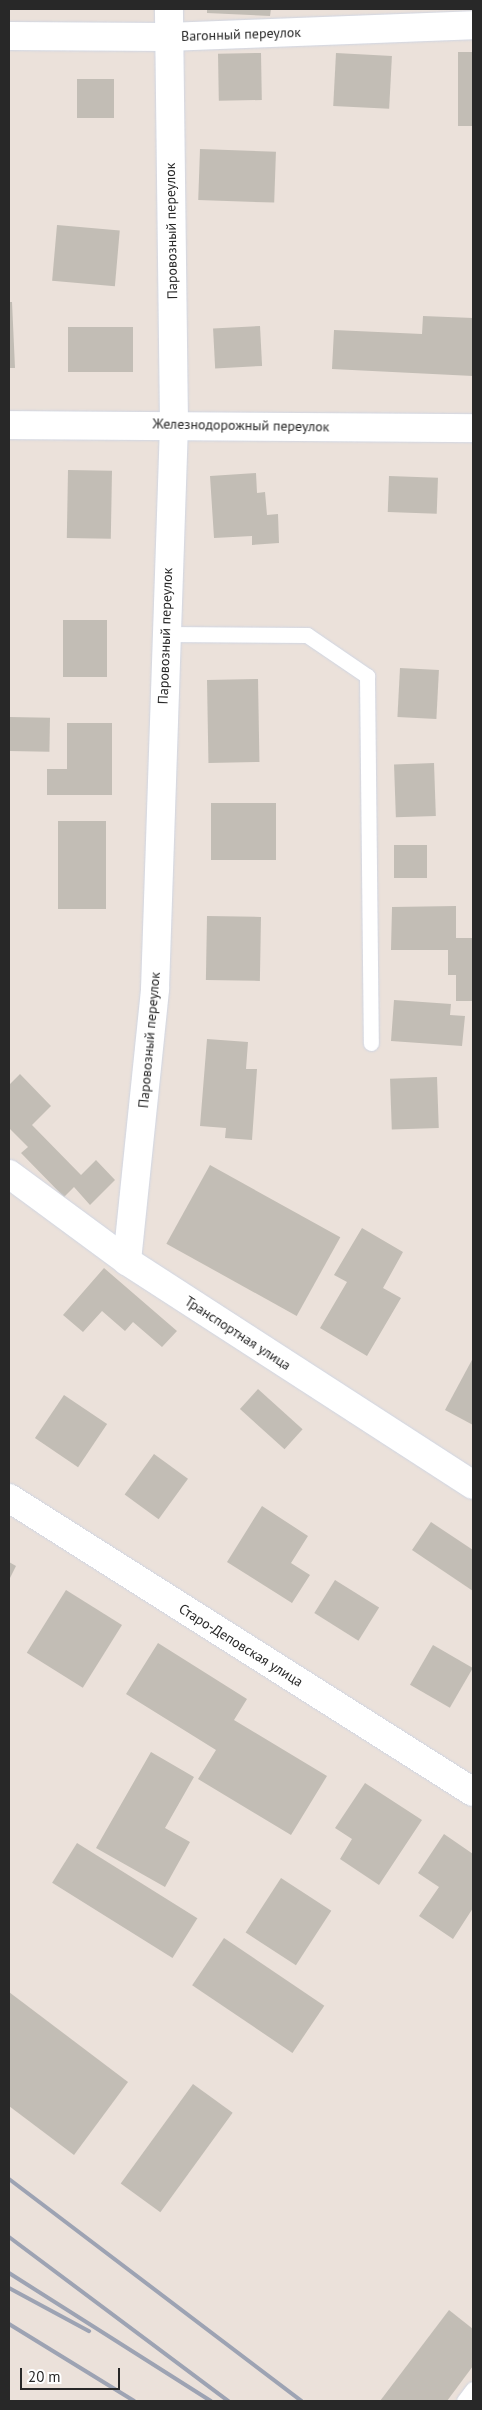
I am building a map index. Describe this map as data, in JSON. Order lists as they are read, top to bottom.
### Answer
{
  "streets": {
    "street": [
      "Вагонный переулок",
      "Паровозный переулок",
      "Железнодорожный переулок",
      "Транспортная улица",
      "Старо-Деповская улица"
    ]
  },
  "crossings": [
    ["Вагонный переулок", "Паровозный переулок"],
    ["Паровозный переулок", "Железнодорожный переулок"],
    ["Паровозный переулок", "Транспортная улица"]
  ],
  "scale_bar": "20 m"
}
